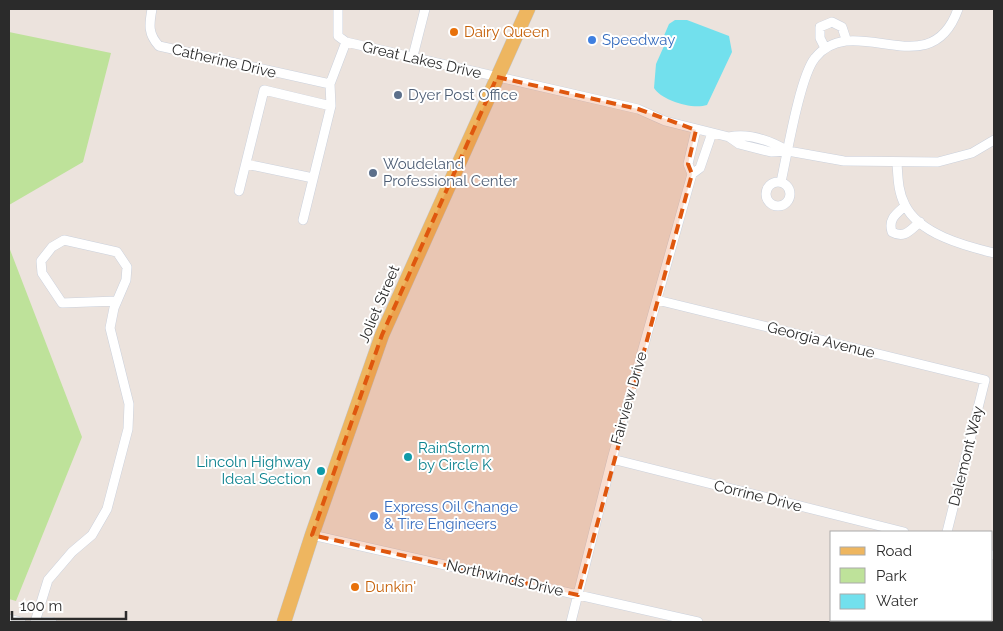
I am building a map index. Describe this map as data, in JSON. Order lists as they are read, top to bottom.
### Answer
{
  "streets": {
    "main road": ["Joliet Street"],
    "street": [
      "Great Lakes Drive",
      "Catherine Drive",
      "Georgia Avenue",
      "Fairview Drive",
      "Dalemont Way",
      "Corrine Drive",
      "Northwinds Drive"
    ]
  },
  "crossings": [
    ["Great Lakes Drive", "Joliet Street"],
    ["Great Lakes Drive", "Fairview Drive"],
    ["Joliet Street", "Northwinds Drive"],
    ["Georgia Avenue", "Fairview Drive"],
    ["Georgia Avenue", "Dalemont Way"],
    ["Fairview Drive", "Corrine Drive"],
    ["Fairview Drive", "Northwinds Drive"]
  ],
  "places": [
    "Dairy Queen",
    "Speedway",
    "Dyer Post Office",
    "Woudeland Professional Center",
    "RainStorm by Circle K",
    "Lincoln Highway Ideal Section",
    "Express Oil Change & Tire Engineers",
    "Dunkin'"
  ],
  "legend": ["Road", "Park", "Water"],
  "scale_bar": "100 m"
}
